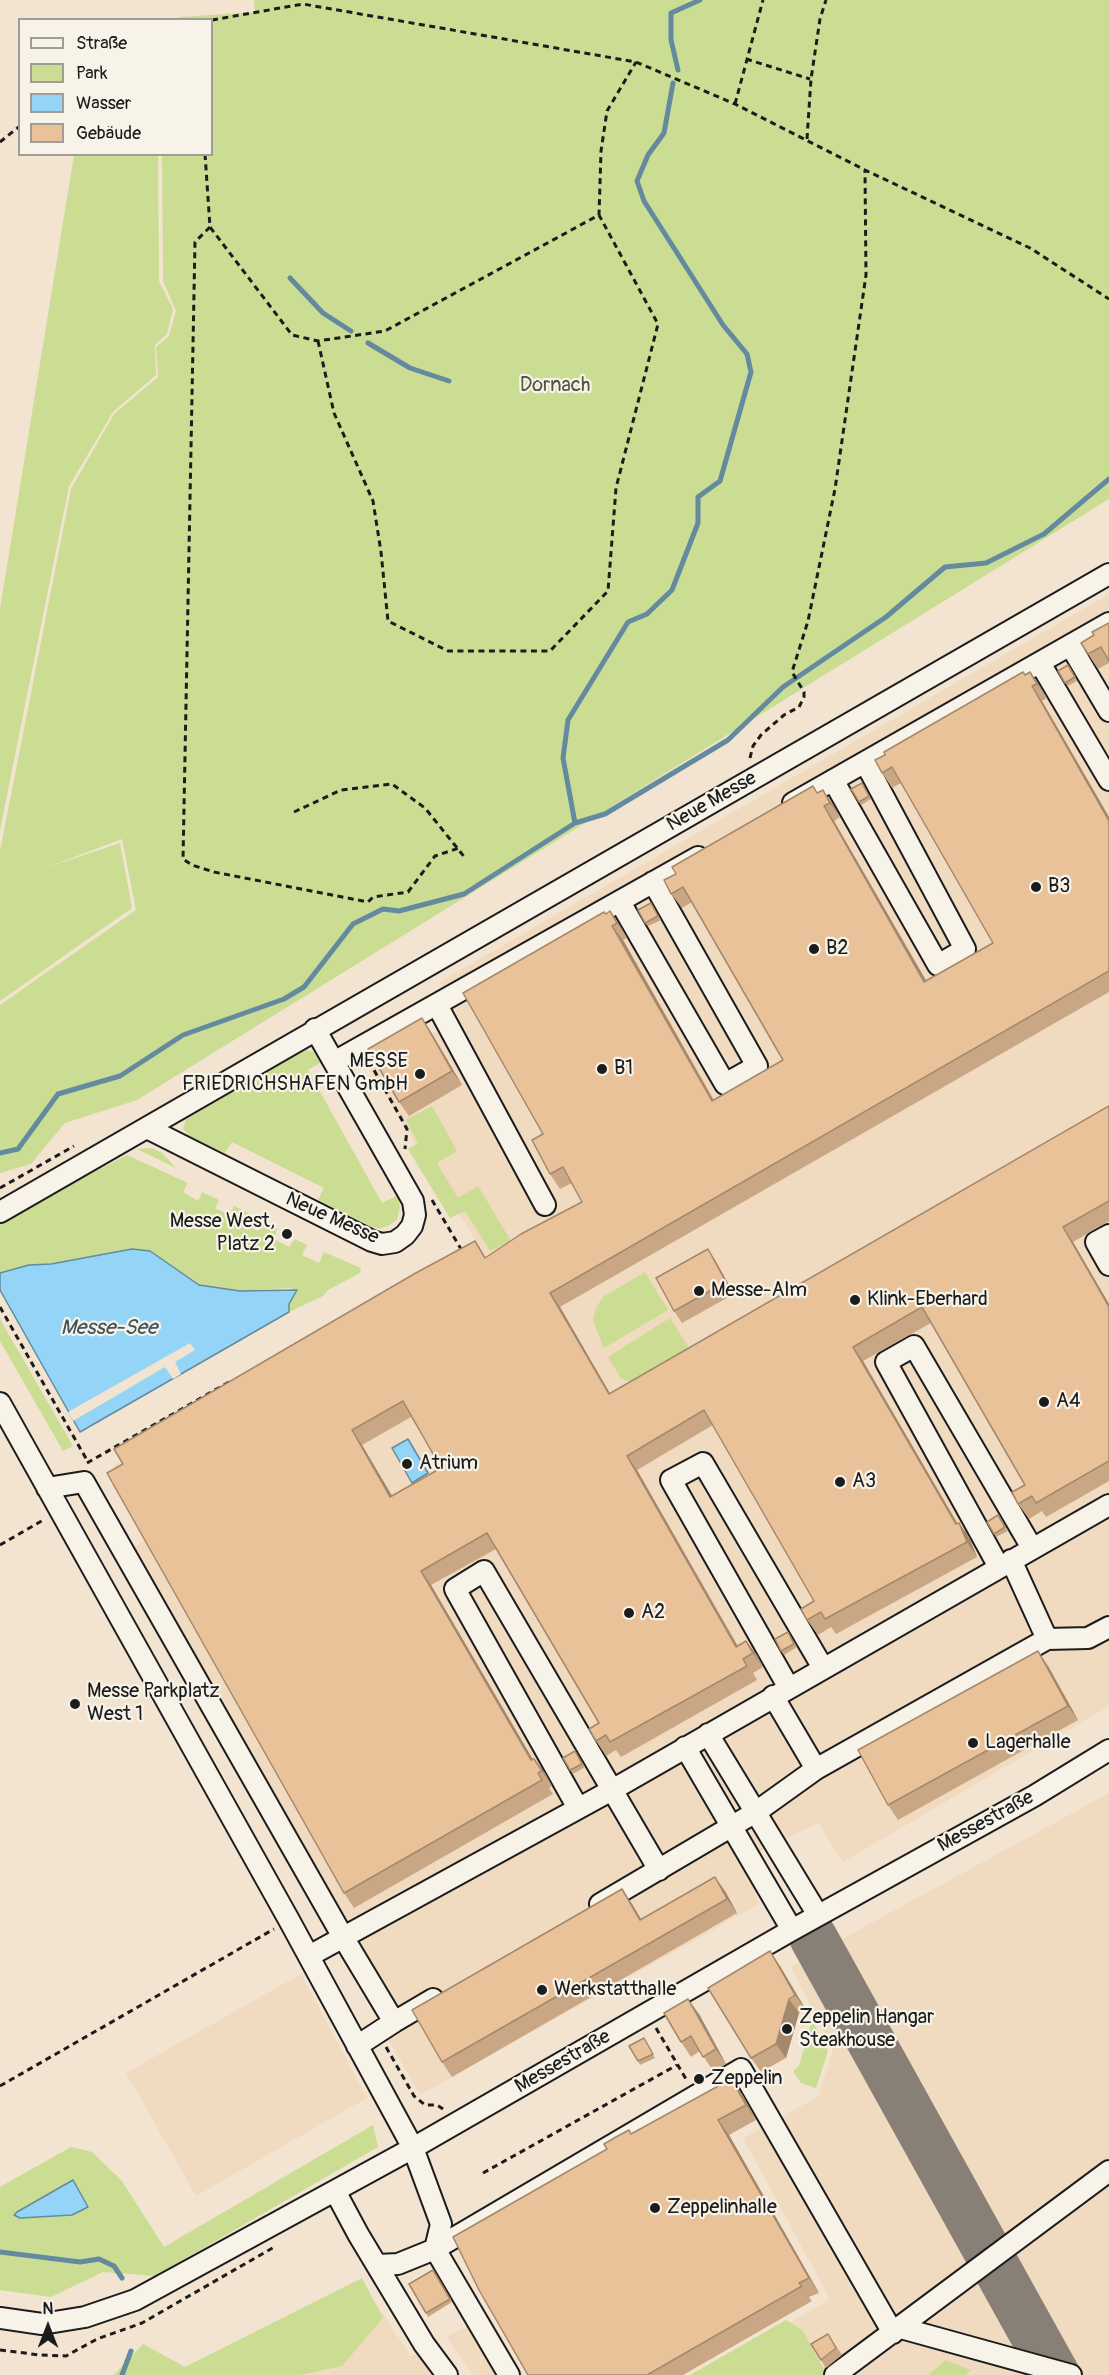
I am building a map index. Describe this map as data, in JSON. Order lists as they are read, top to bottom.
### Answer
{
  "streets": {
    "street": ["Neue Messe", "Messestraße"]
  },
  "water": ["Messe-See"],
  "parks": ["Dornach"],
  "places": [
    "B3",
    "B2",
    "B1",
    "MESSE FRIEDRICHSHAFEN GmbH",
    "Messe West, Platz 2",
    "Messe-Alm",
    "Klink-Eberhard",
    "A4",
    "Atrium",
    "A3",
    "A2",
    "Messe Parkplatz West 1",
    "Lagerhalle",
    "Werkstatthalle",
    "Zeppelin Hangar Steakhouse",
    "Zeppelin",
    "Zeppelinhalle"
  ],
  "legend": [
    "Straße",
    "Park",
    "Wasser",
    "Gebäude"
  ],
  "north": "top"
}
